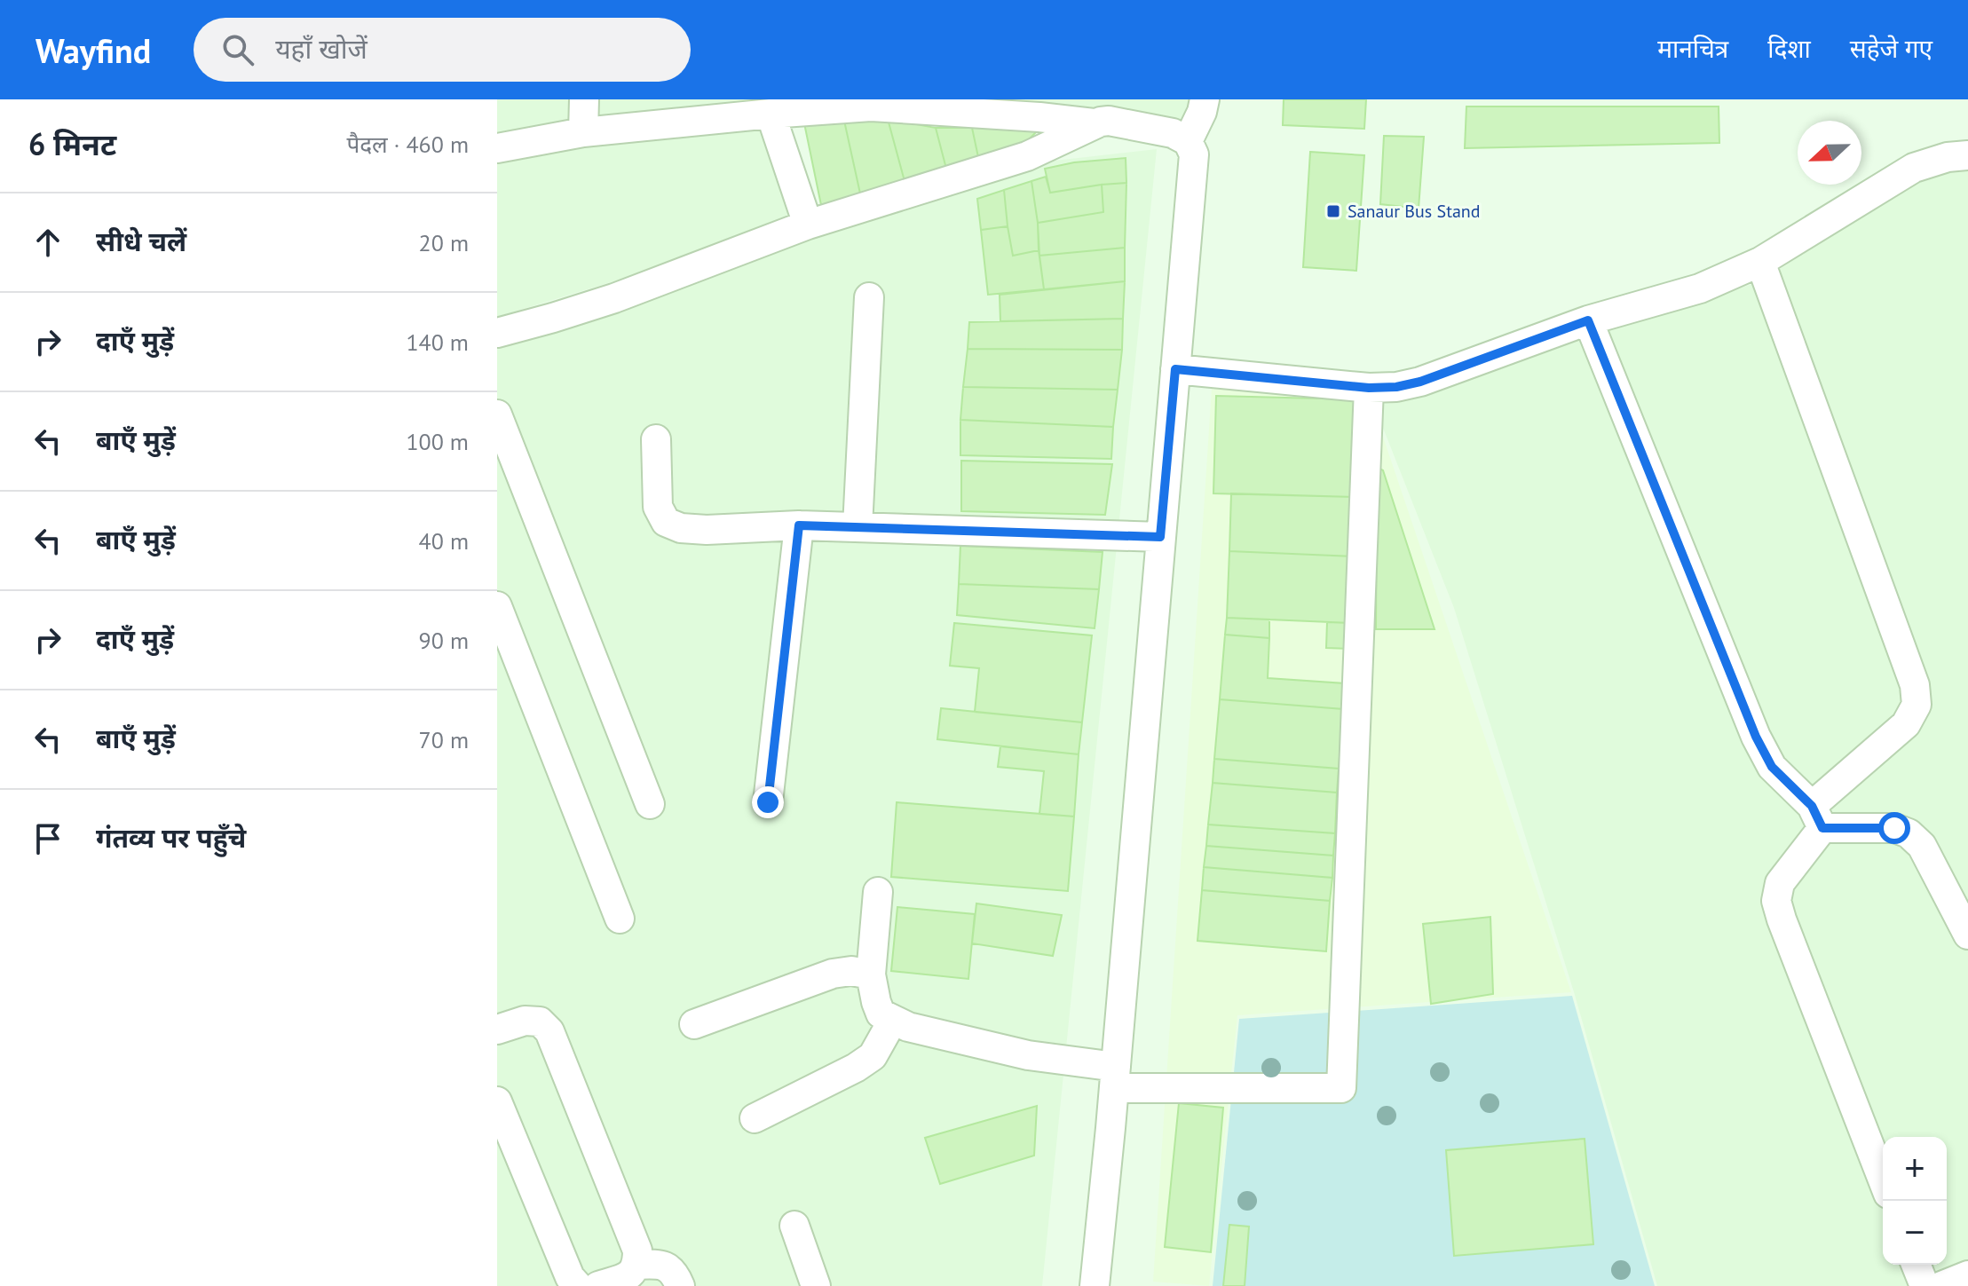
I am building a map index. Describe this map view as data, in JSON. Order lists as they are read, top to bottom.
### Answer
{
  "places": {
    "transit": ["Sanaur Bus Stand"]
  },
  "north": "left",
  "page": {
    "header": "Wayfind",
    "search": "यहाँ खोजें",
    "nav": ["मानचित्र", "दिशा", "सहेजे गए"],
    "heading": ["6 मिनट", "पैदल · 460 m"],
    "list": [
      ["सीधे चलें", "20 m"],
      ["दाएँ मुड़ें", "140 m"],
      ["बाएँ मुड़ें", "100 m"],
      ["बाएँ मुड़ें", "40 m"],
      ["दाएँ मुड़ें", "90 m"],
      ["बाएँ मुड़ें", "70 m"],
      "गंतव्य पर पहुँचे"
    ],
    "map_buttons": ["+", "−"]
  }
}
